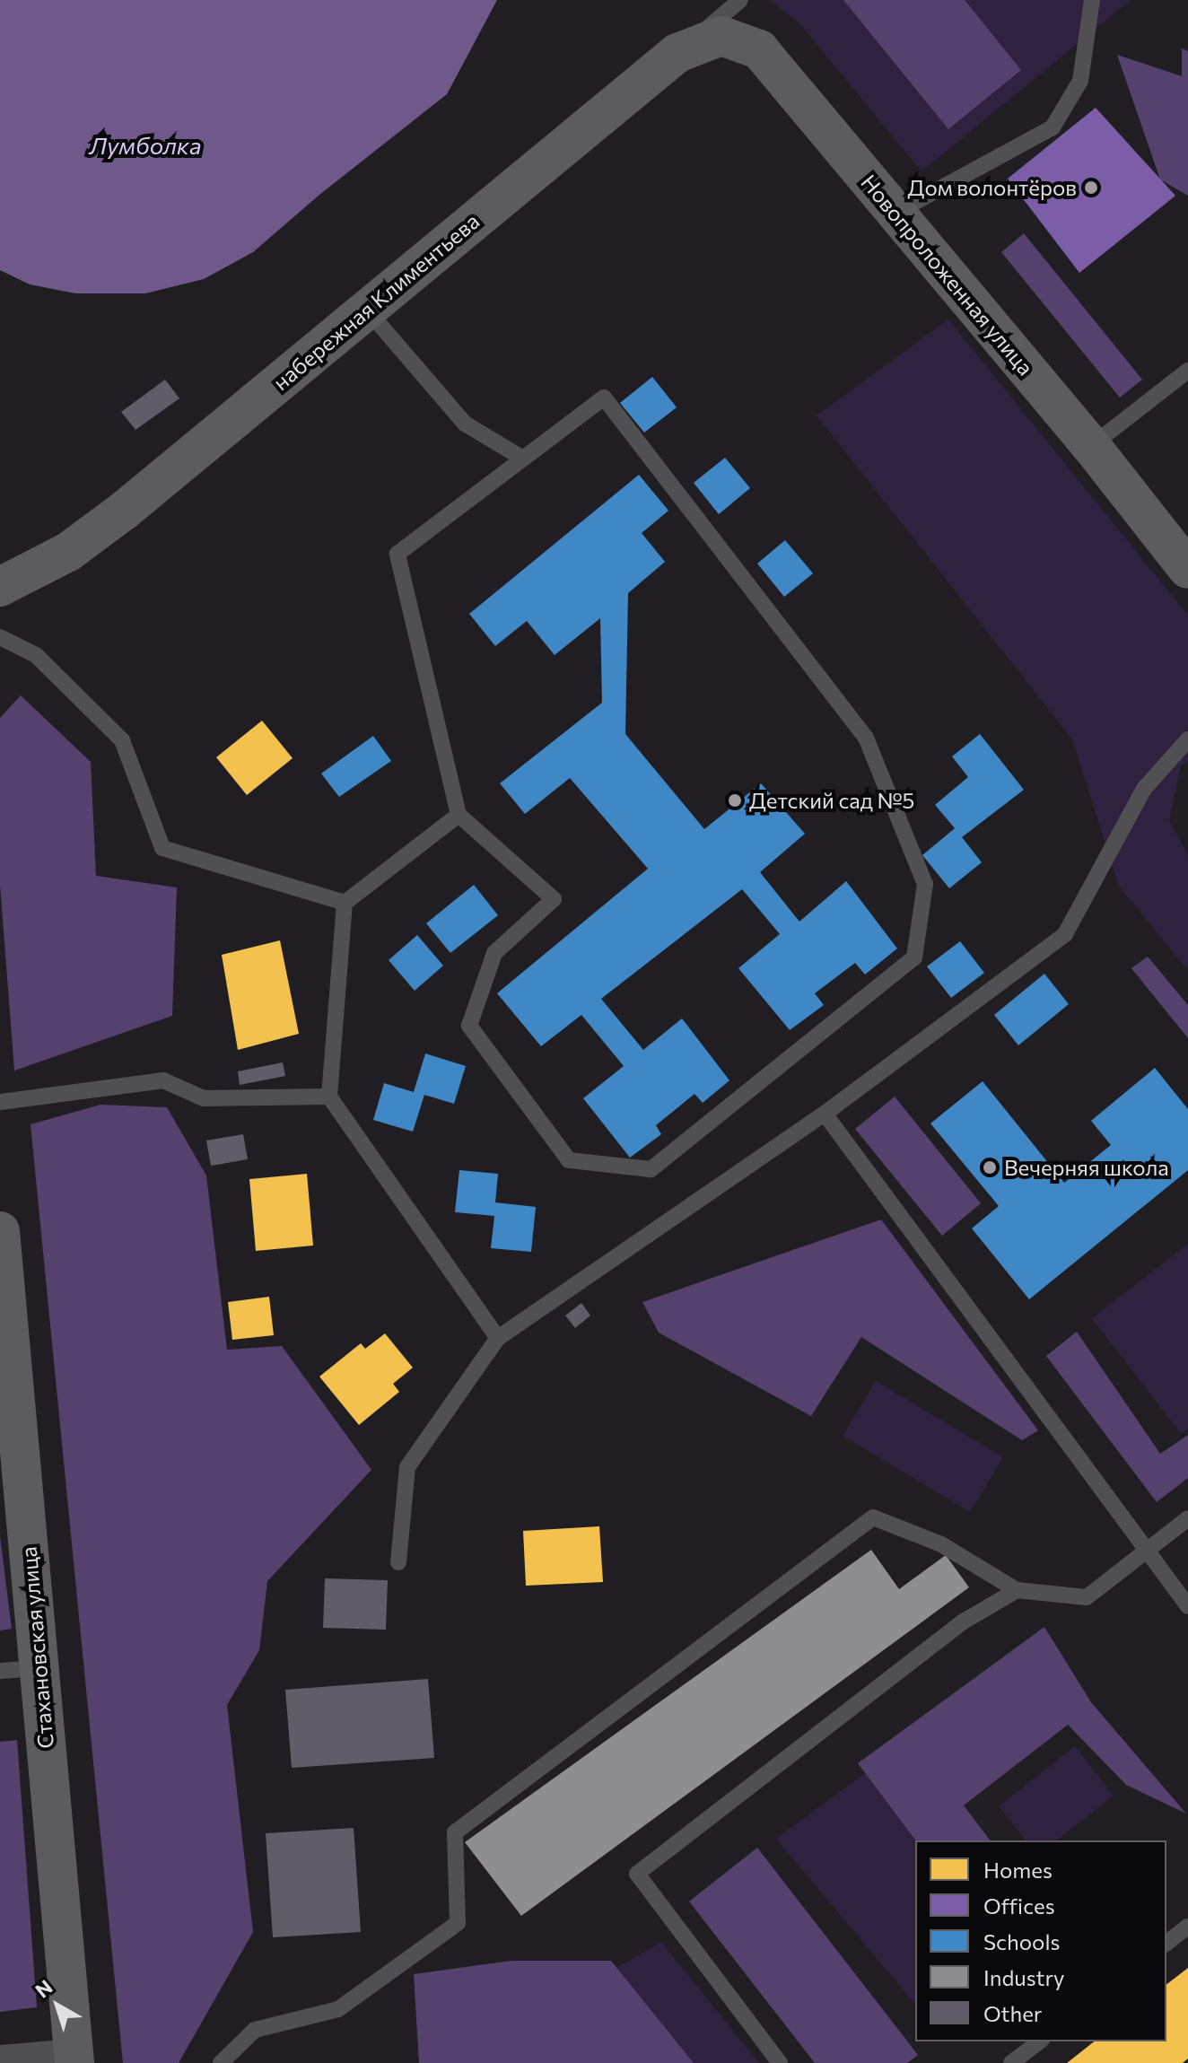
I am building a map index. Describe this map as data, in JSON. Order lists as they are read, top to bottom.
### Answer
{
  "streets": {
    "street": ["Новопроложенная улица", "набережная Климентьева", "Стахановская улица"]
  },
  "crossings": [
    ["Новопроложенная улица", "набережная Климентьева"]
  ],
  "water": ["Лумболка"],
  "places": ["Дом волонтёров", "Детский сад №5", "Вечерняя школа"],
  "legend": [
    "Homes",
    "Offices",
    "Schools",
    "Industry",
    "Other"
  ],
  "north": "top left"
}
